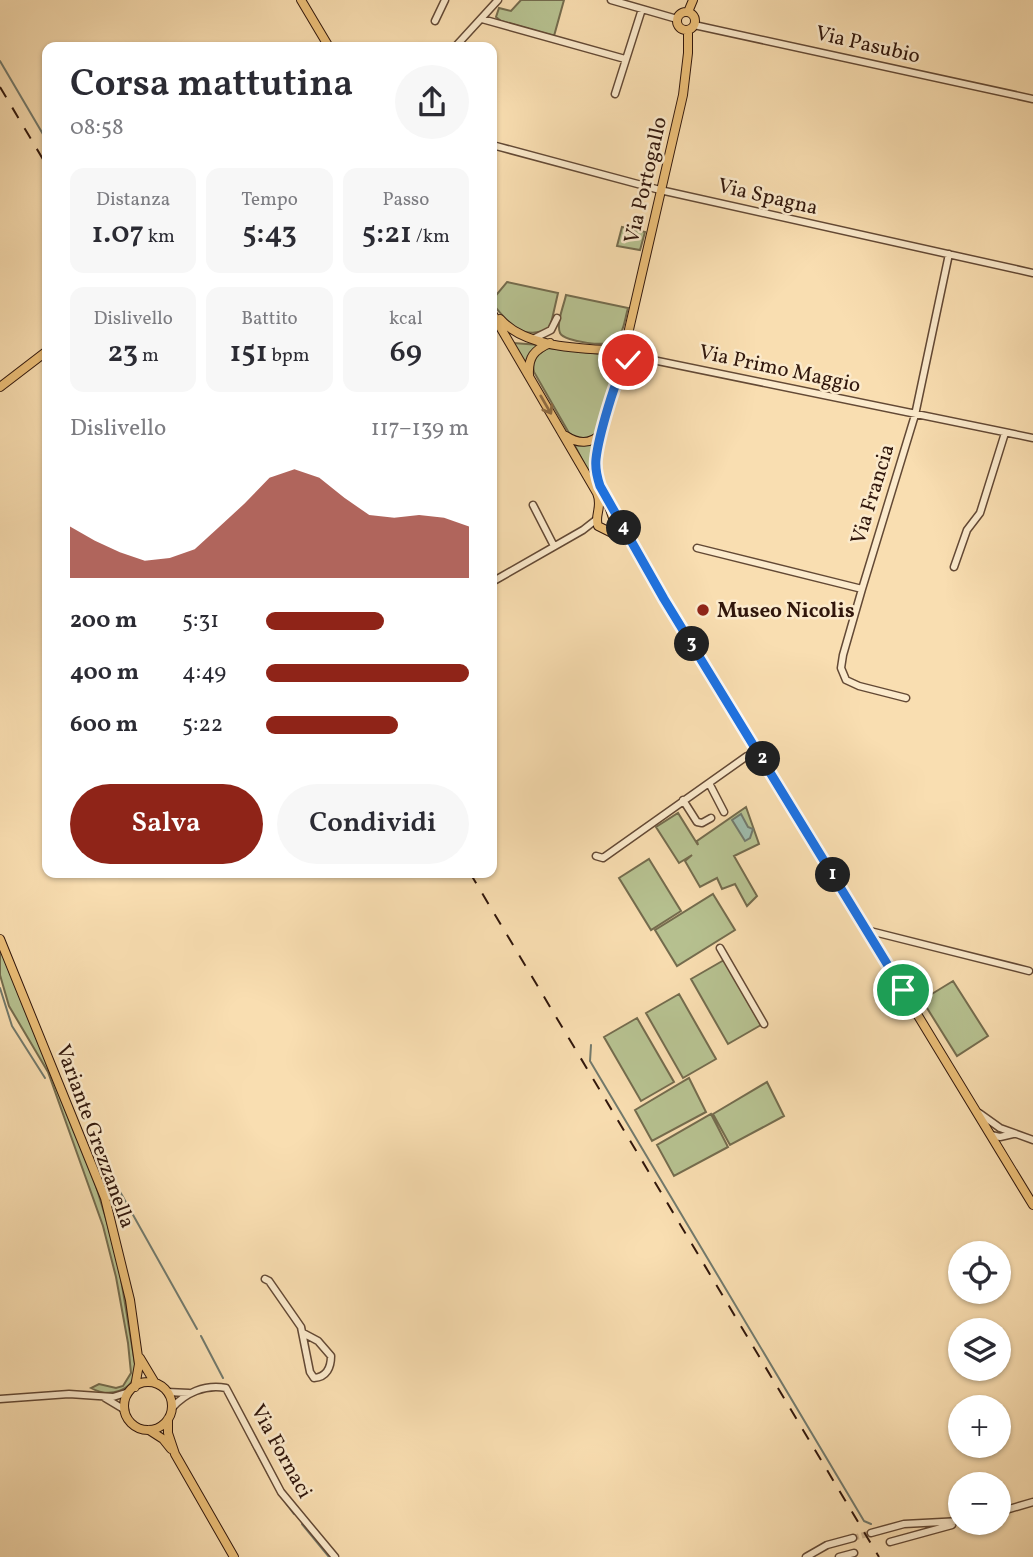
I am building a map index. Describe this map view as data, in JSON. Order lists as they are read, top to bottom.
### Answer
{
  "streets": {
    "main road": ["Via Portogallo", "Via Primo Maggio", "Variante Grezzanella"],
    "street": [
      "Via Pasubio",
      "Via Spagna",
      "Via Francia",
      "Via Fornaci"
    ]
  },
  "crossings": [
    ["Via Pasubio", "Via Portogallo"],
    ["Via Portogallo", "Via Spagna"],
    ["Via Portogallo", "Via Primo Maggio"],
    ["Via Spagna", "Via Francia"],
    ["Via Primo Maggio", "Via Francia"],
    ["Variante Grezzanella", "Via Fornaci"]
  ],
  "places": ["Museo Nicolis"],
  "page": {
    "heading": ["Corsa mattutina", "08:58"],
    "stats": [
      ["Distanza", "1.07 km"],
      ["Tempo", "5:43"],
      ["Passo", "5:21 /km"],
      ["Dislivello", "23 m"],
      ["Battito", "151 bpm"],
      ["kcal", "69"]
    ],
    "chart": ["Dislivello", "117–139 m"],
    "pins": [
      "4",
      "3",
      "2",
      "1"
    ],
    "list": [
      {
        "name": "200 m",
        "note": "5:31"
      },
      {
        "name": "400 m",
        "note": "4:49"
      },
      {
        "name": "600 m",
        "note": "5:22"
      }
    ],
    "buttons": ["Salva", "Condividi"],
    "map_buttons": ["+", "−"]
  }
}
